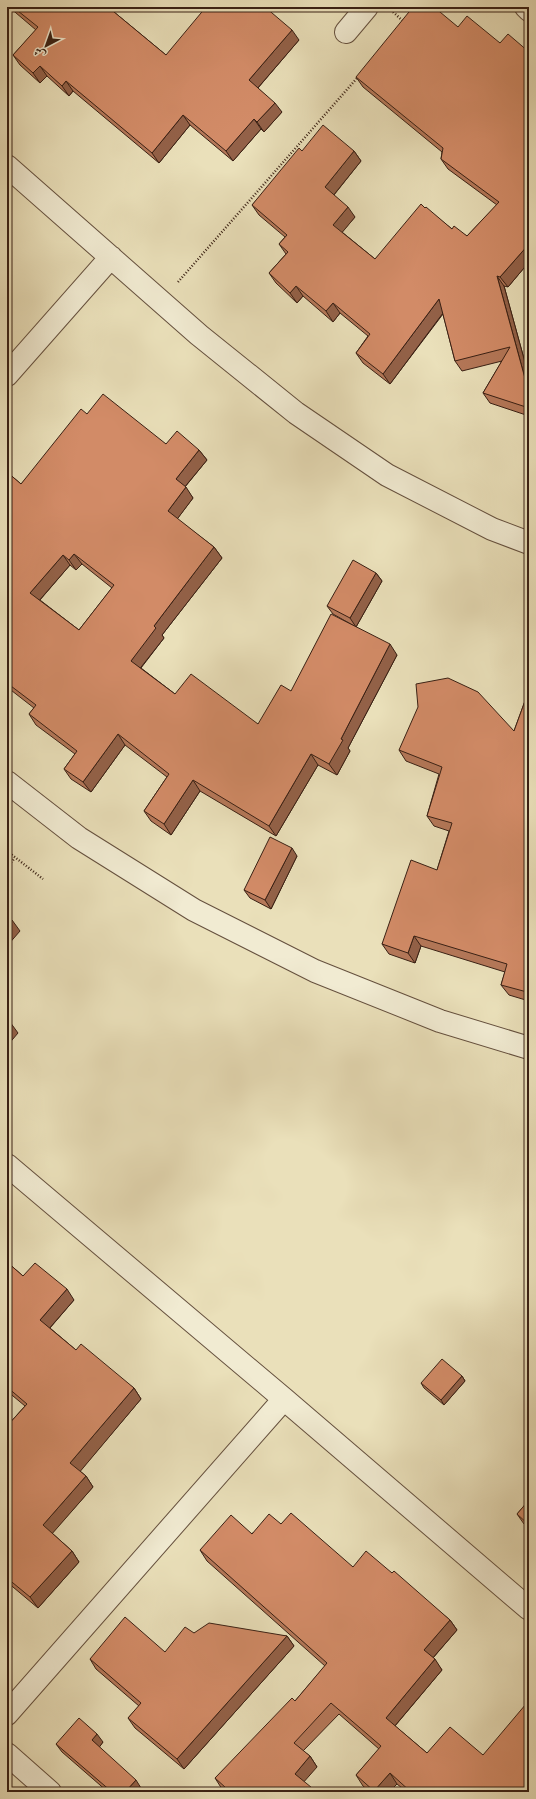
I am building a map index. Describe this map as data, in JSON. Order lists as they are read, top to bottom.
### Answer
{
  "north": "bottom left"
}
